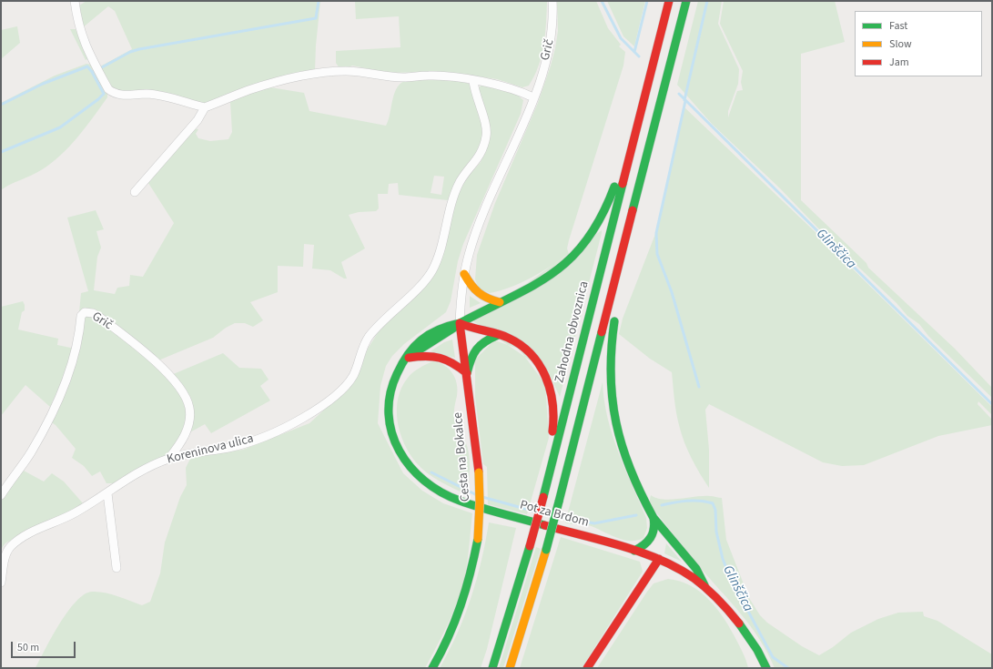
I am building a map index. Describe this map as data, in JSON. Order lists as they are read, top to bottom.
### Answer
{
  "streets": {
    "main road": ["Zahodna obvoznica", "Cesta na Bokalce", "Pot za Brdom"],
    "street": ["Grič", "Koreninova ulica"]
  },
  "crossings": [
    ["Grič", "Koreninova ulica"],
    ["Grič", "Cesta na Bokalce"],
    ["Grič", "Pot za Brdom"],
    ["Zahodna obvoznica", "Pot za Brdom"],
    ["Cesta na Bokalce", "Pot za Brdom"]
  ],
  "water": ["Glinščica"],
  "legend": ["Fast", "Slow", "Jam"],
  "scale_bar": "50 m"
}
